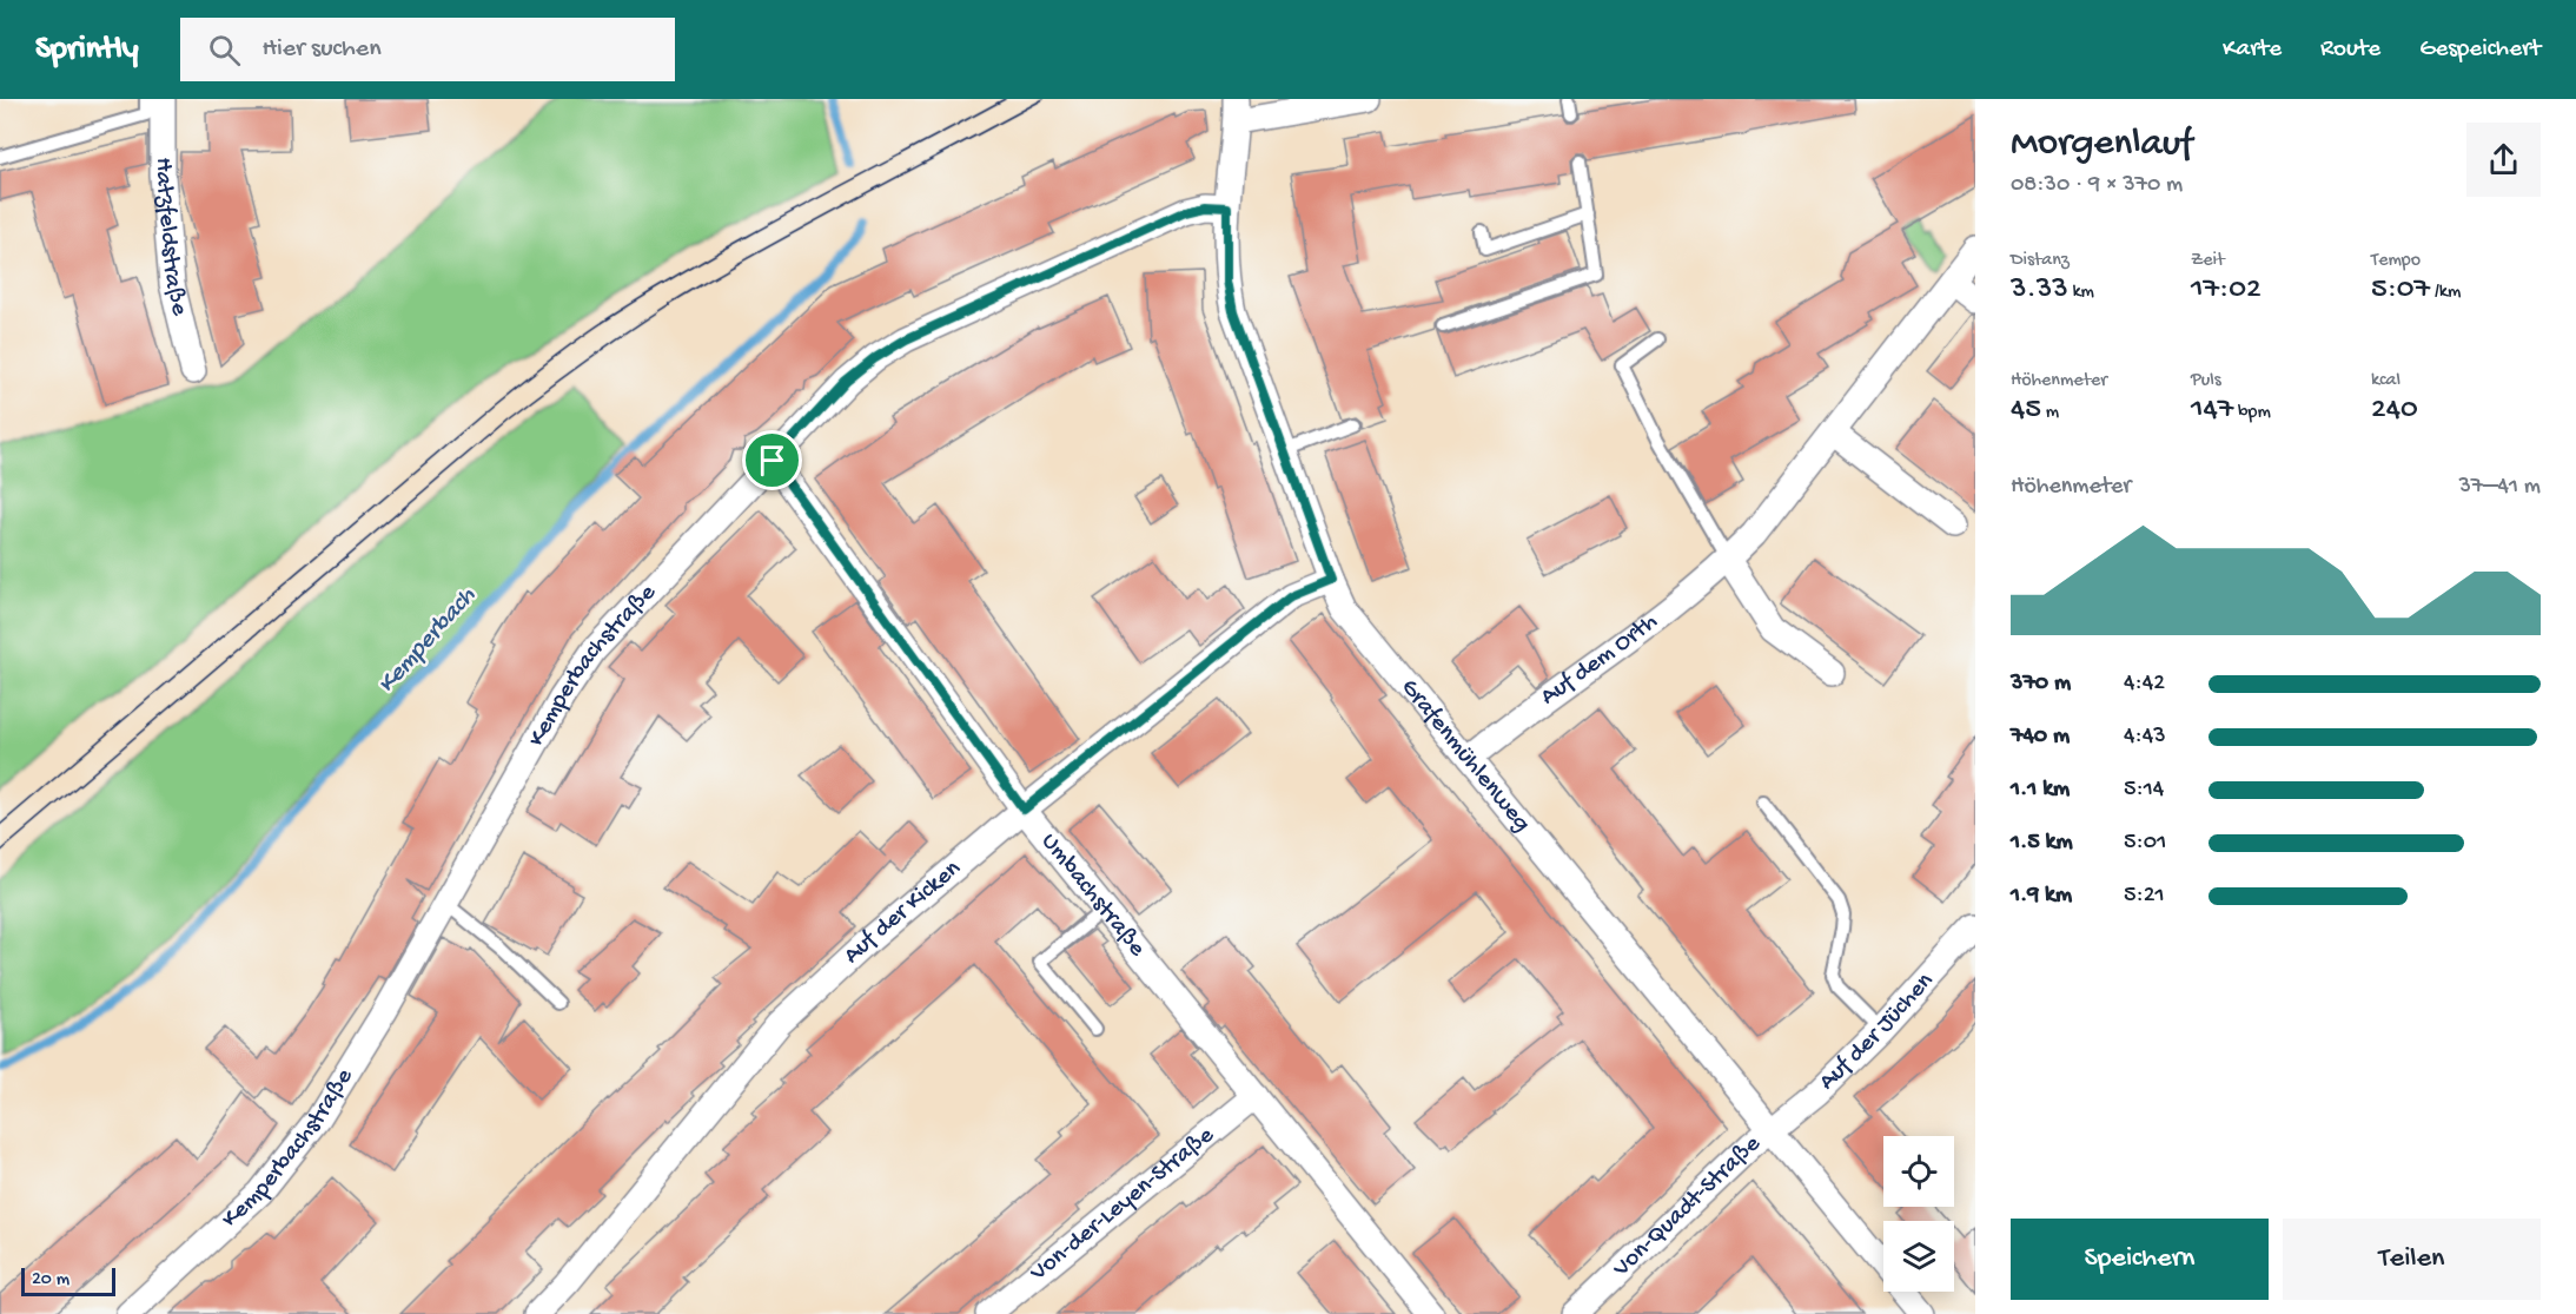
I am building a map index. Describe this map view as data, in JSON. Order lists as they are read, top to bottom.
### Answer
{
  "streets": {
    "street": [
      "Hatzfeldstraße",
      "Auf dem Orth",
      "Kemperbachstraße",
      "Grafenmühlenweg",
      "Umbachstraße",
      "Auf der Kicken",
      "Auf der Jüchen",
      "Von-der-Leyen-Straße",
      "Von-Quadt-Straße"
    ]
  },
  "crossings": [
    ["Auf dem Orth", "Grafenmühlenweg"],
    ["Kemperbachstraße", "Grafenmühlenweg"],
    ["Kemperbachstraße", "Umbachstraße"],
    ["Grafenmühlenweg", "Auf der Kicken"],
    ["Grafenmühlenweg", "Auf der Jüchen"],
    ["Grafenmühlenweg", "Von-Quadt-Straße"],
    ["Umbachstraße", "Auf der Kicken"],
    ["Umbachstraße", "Von-der-Leyen-Straße"],
    ["Auf der Jüchen", "Von-Quadt-Straße"]
  ],
  "water": ["Kemperbach"],
  "scale_bar": "20 m",
  "page": {
    "header": "Sprintly",
    "search": "Hier suchen",
    "nav": ["Karte", "Route", "Gespeichert"],
    "heading": ["Morgenlauf", "08:30 · 9 × 370 m"],
    "stats": [
      ["Distanz", "3.33 km"],
      ["Zeit", "17:02"],
      ["Tempo", "5:07 /km"],
      ["Höhenmeter", "45 m"],
      ["Puls", "147 bpm"],
      ["kcal", "240"]
    ],
    "chart": ["Höhenmeter", "37–41 m"],
    "list": [
      {
        "name": "370 m",
        "note": "4:42"
      },
      {
        "name": "740 m",
        "note": "4:43"
      },
      {
        "name": "1.1 km",
        "note": "5:14"
      },
      {
        "name": "1.5 km",
        "note": "5:01"
      },
      {
        "name": "1.9 km",
        "note": "5:21"
      }
    ],
    "buttons": ["Speichern", "Teilen"],
    "scale": "20 m"
  }
}
